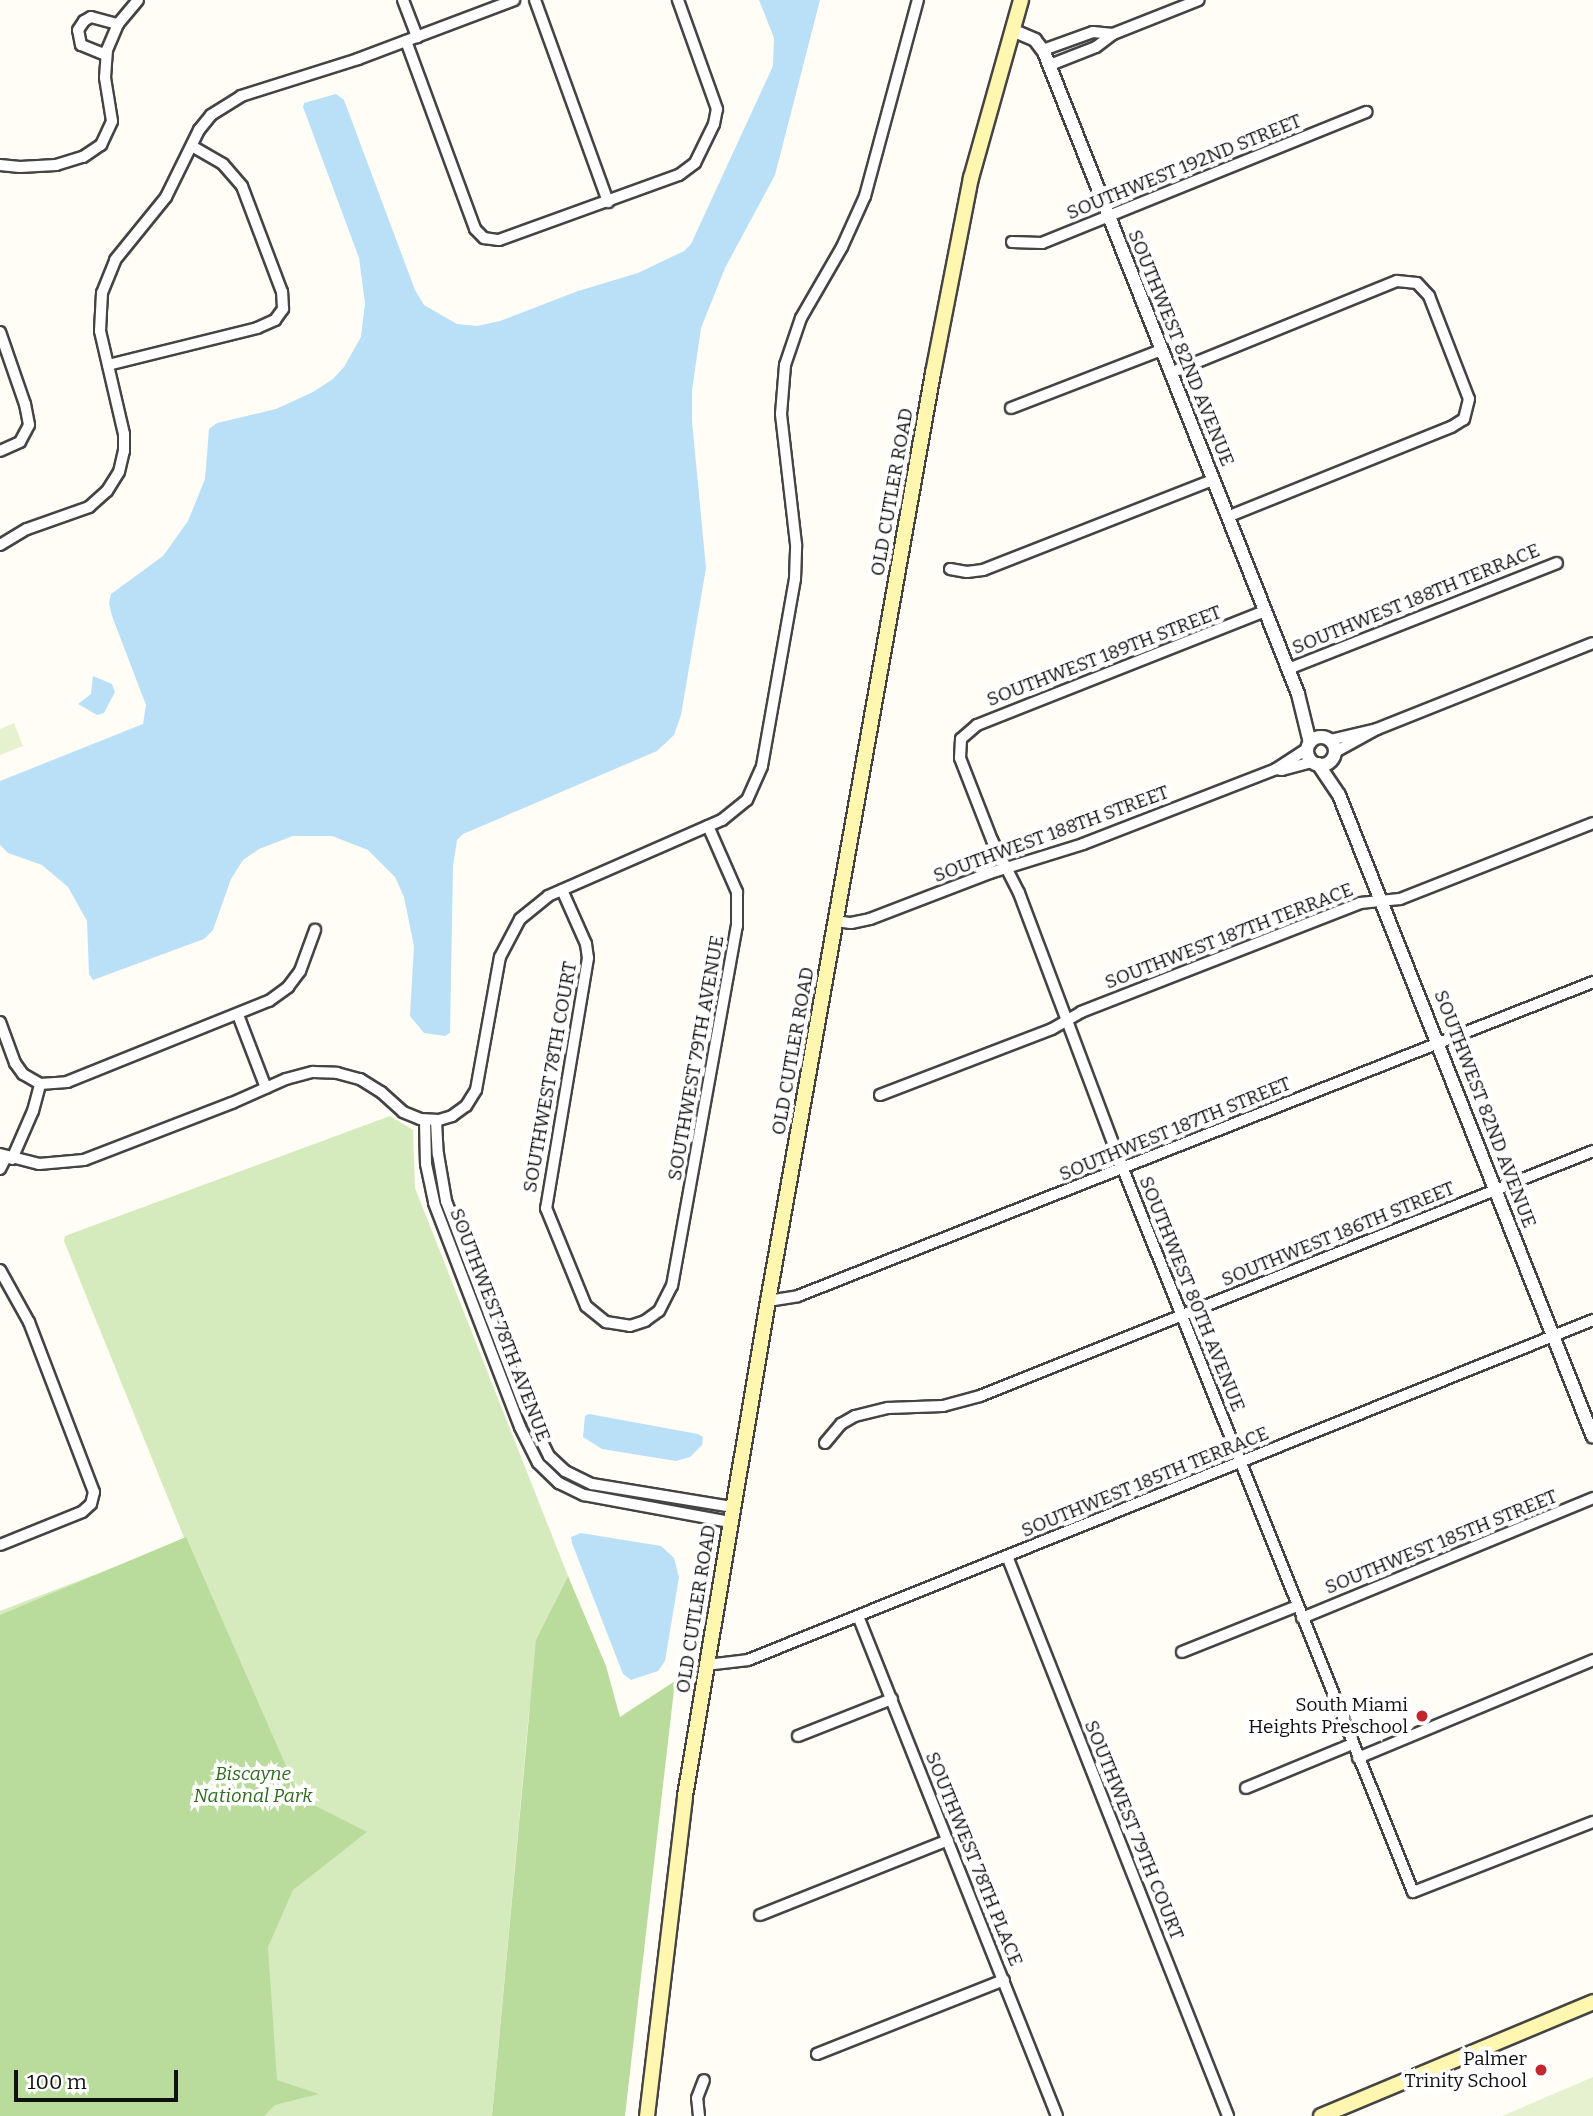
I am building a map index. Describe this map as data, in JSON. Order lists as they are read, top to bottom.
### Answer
{
  "streets": {
    "main road": ["OLD CUTLER ROAD"],
    "street": [
      "SOUTHWEST 192ND STREET",
      "SOUTHWEST 82ND AVENUE",
      "SOUTHWEST 188TH TERRACE",
      "SOUTHWEST 189TH STREET",
      "SOUTHWEST 188TH STREET",
      "SOUTHWEST 187TH TERRACE",
      "SOUTHWEST 79TH AVENUE",
      "SOUTHWEST 78TH COURT",
      "SOUTHWEST 187TH STREET",
      "SOUTHWEST 186TH STREET",
      "SOUTHWEST 80TH AVENUE",
      "SOUTHWEST 78TH AVENUE",
      "SOUTHWEST 185TH TERRACE",
      "SOUTHWEST 185TH STREET",
      "SOUTHWEST 79TH COURT",
      "SOUTHWEST 78TH PLACE"
    ]
  },
  "crossings": [
    ["SOUTHWEST 192ND STREET", "SOUTHWEST 82ND AVENUE"],
    ["SOUTHWEST 82ND AVENUE", "SOUTHWEST 188TH TERRACE"],
    ["SOUTHWEST 82ND AVENUE", "SOUTHWEST 189TH STREET"],
    ["SOUTHWEST 82ND AVENUE", "SOUTHWEST 188TH STREET"],
    ["SOUTHWEST 82ND AVENUE", "SOUTHWEST 187TH TERRACE"],
    ["SOUTHWEST 82ND AVENUE", "SOUTHWEST 187TH STREET"],
    ["SOUTHWEST 82ND AVENUE", "SOUTHWEST 186TH STREET"],
    ["SOUTHWEST 82ND AVENUE", "SOUTHWEST 185TH TERRACE"],
    ["OLD CUTLER ROAD", "SOUTHWEST 188TH STREET"],
    ["OLD CUTLER ROAD", "SOUTHWEST 187TH STREET"],
    ["OLD CUTLER ROAD", "SOUTHWEST 78TH AVENUE"],
    ["OLD CUTLER ROAD", "SOUTHWEST 185TH TERRACE"],
    ["SOUTHWEST 189TH STREET", "SOUTHWEST 188TH STREET"],
    ["SOUTHWEST 189TH STREET", "SOUTHWEST 80TH AVENUE"],
    ["SOUTHWEST 188TH STREET", "SOUTHWEST 80TH AVENUE"],
    ["SOUTHWEST 187TH TERRACE", "SOUTHWEST 80TH AVENUE"],
    ["SOUTHWEST 79TH AVENUE", "SOUTHWEST 78TH COURT"],
    ["SOUTHWEST 187TH STREET", "SOUTHWEST 80TH AVENUE"],
    ["SOUTHWEST 186TH STREET", "SOUTHWEST 80TH AVENUE"],
    ["SOUTHWEST 80TH AVENUE", "SOUTHWEST 185TH TERRACE"],
    ["SOUTHWEST 80TH AVENUE", "SOUTHWEST 185TH STREET"],
    ["SOUTHWEST 185TH TERRACE", "SOUTHWEST 79TH COURT"],
    ["SOUTHWEST 185TH TERRACE", "SOUTHWEST 78TH PLACE"]
  ],
  "parks": ["Biscayne National Park"],
  "places": ["South Miami Heights Preschool", "Palmer Trinity School"],
  "scale_bar": "100 m"
}
